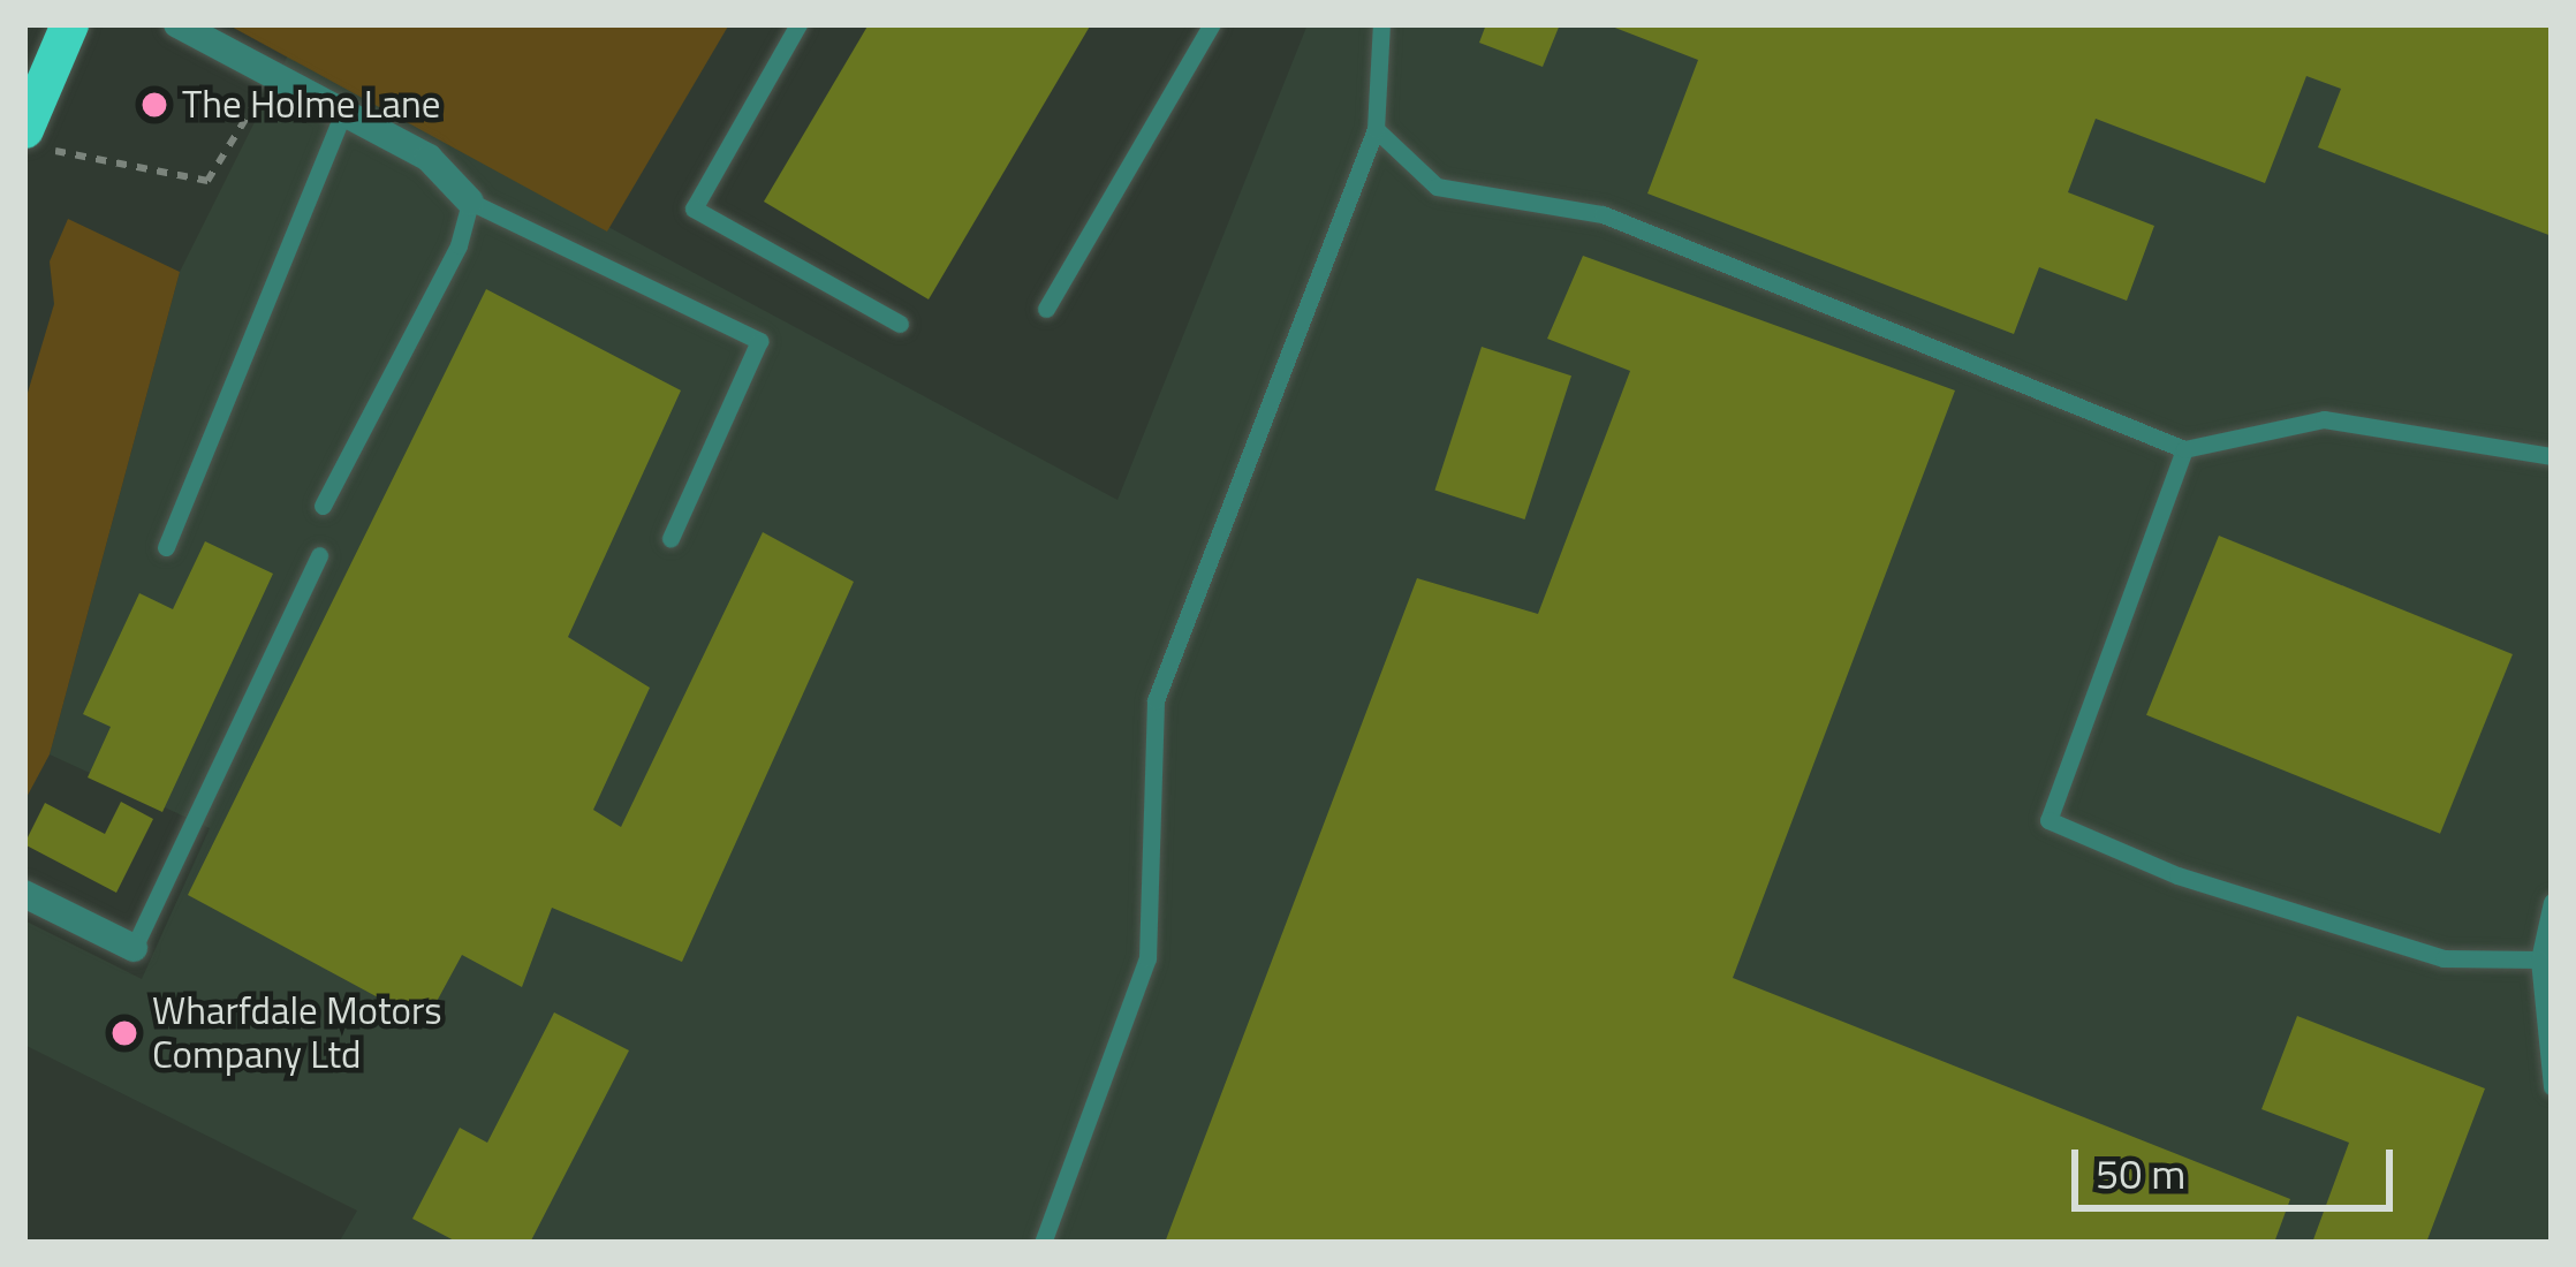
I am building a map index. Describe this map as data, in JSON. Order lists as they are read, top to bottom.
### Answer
{
  "places": ["The Holme Lane", "Wharfdale Motors Company Ltd"],
  "scale_bar": "50 m"
}
